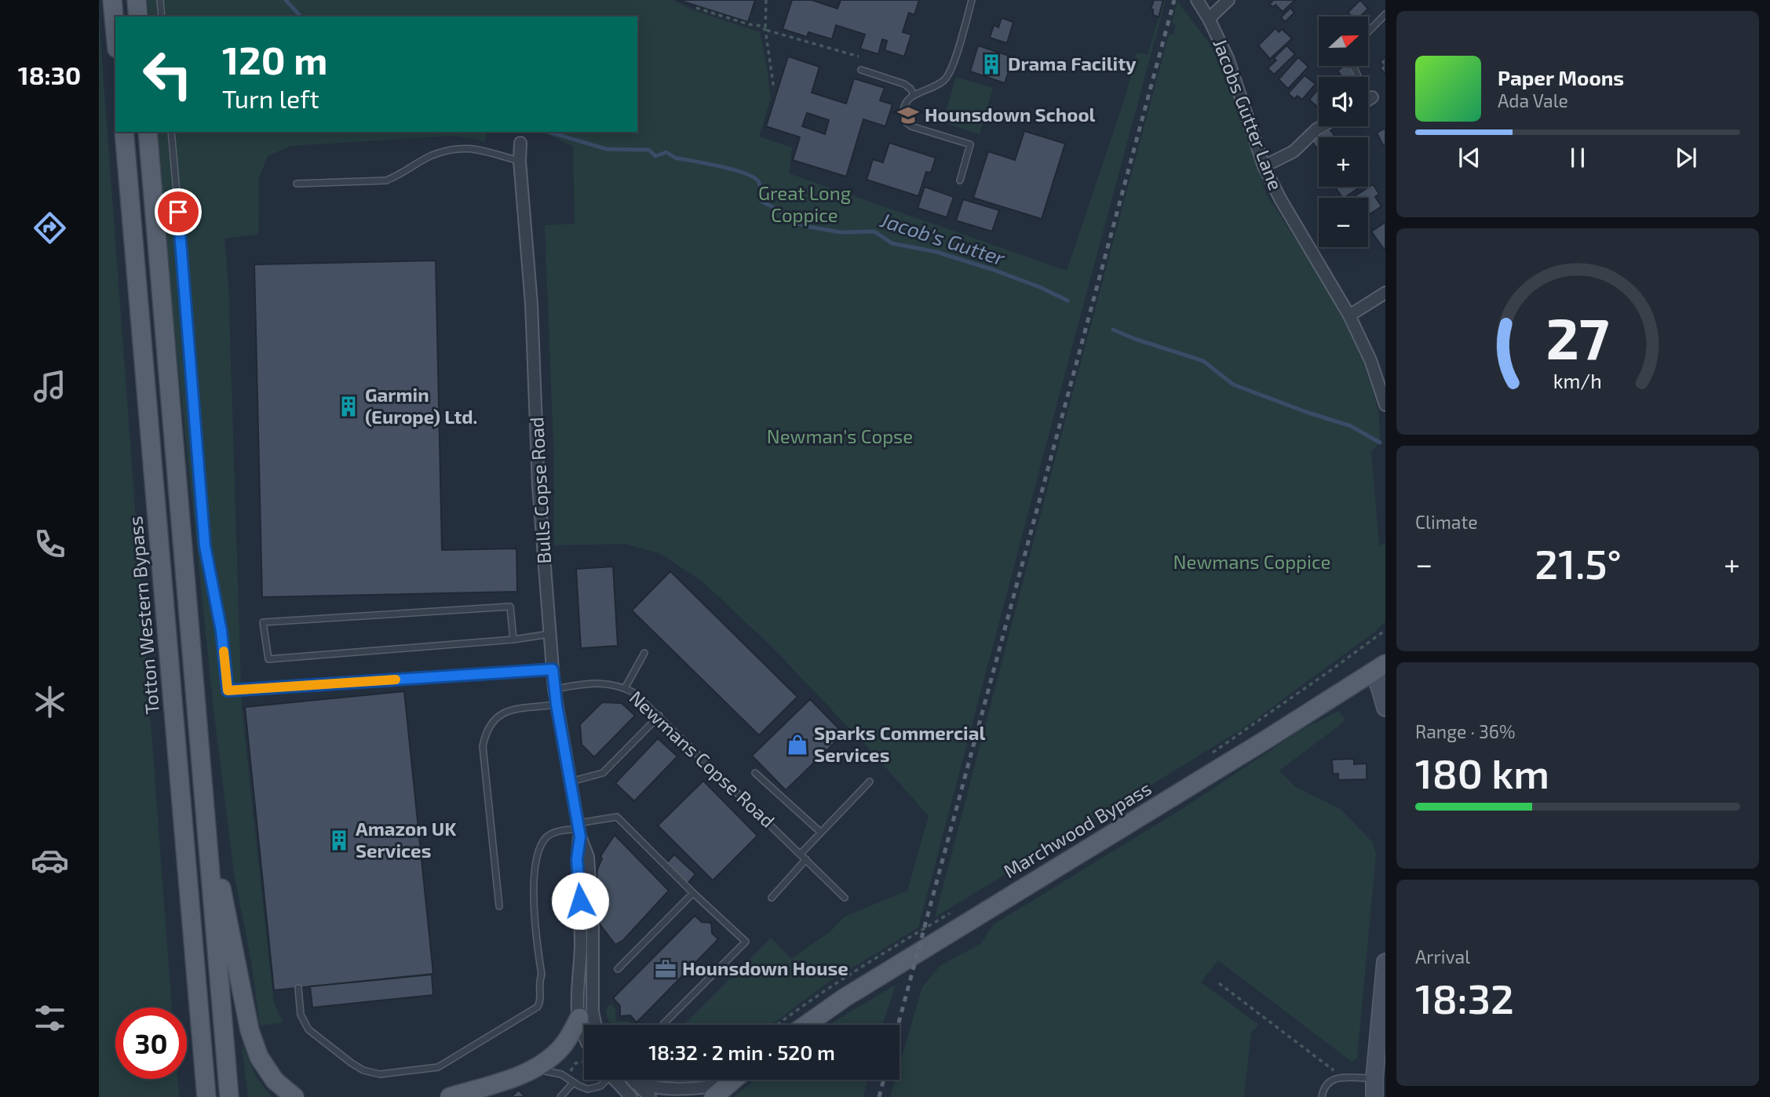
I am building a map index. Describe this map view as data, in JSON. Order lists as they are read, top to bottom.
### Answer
{
  "streets": {
    "main road": ["Totton Western Bypass", "Marchwood Bypass"],
    "street": ["Jacobs Gutter Lane", "Bulls Copse Road"],
    "lane": ["Newmans Copse Road"]
  },
  "crossings": [
    ["Bulls Copse Road", "Newmans Copse Road"]
  ],
  "water": ["Jacob's Gutter"],
  "parks": ["Great Long Coppice", "Newman's Copse", "Newmans Coppice"],
  "places": {
    "building": ["Drama Facility", "Garmin (Europe) Ltd.", "Amazon UK Services"],
    "school or university": ["Hounsdown School"],
    "shop": ["Sparks Commercial Services"],
    "office": ["Hounsdown House"]
  },
  "north": "right",
  "page": {
    "tabs": "18:30",
    "map_buttons": ["+", "−"],
    "turn": ["120 m", "Turn left"],
    "song": ["Paper Moons", "Ada Vale"],
    "tile": [
      "Climate",
      ["Range · 36%", "180 km"],
      ["Arrival", "18:32"]
    ],
    "heat": ["−", "21.5°", "+"],
    "limit": "30",
    "trip": "18:32 · 2 min · 520 m",
    "gauge": ["27", "km/h"]
  }
}
